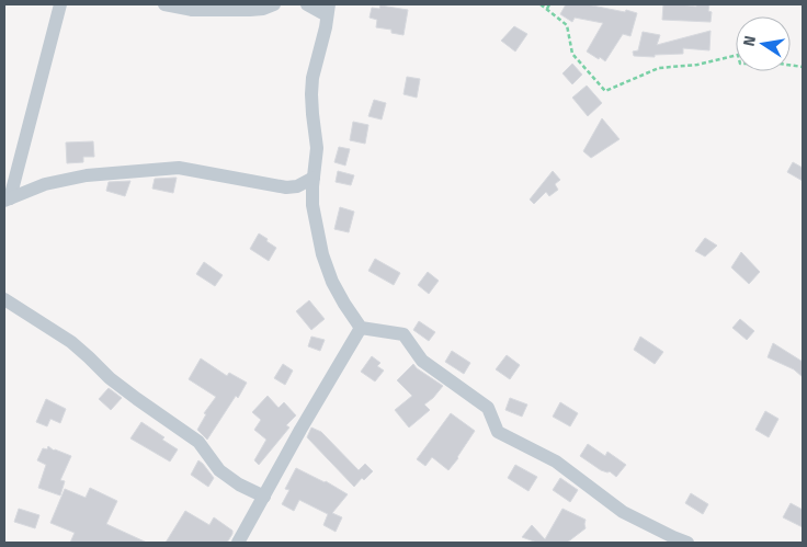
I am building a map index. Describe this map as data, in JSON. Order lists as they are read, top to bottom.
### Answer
{
  "north": "left"
}
